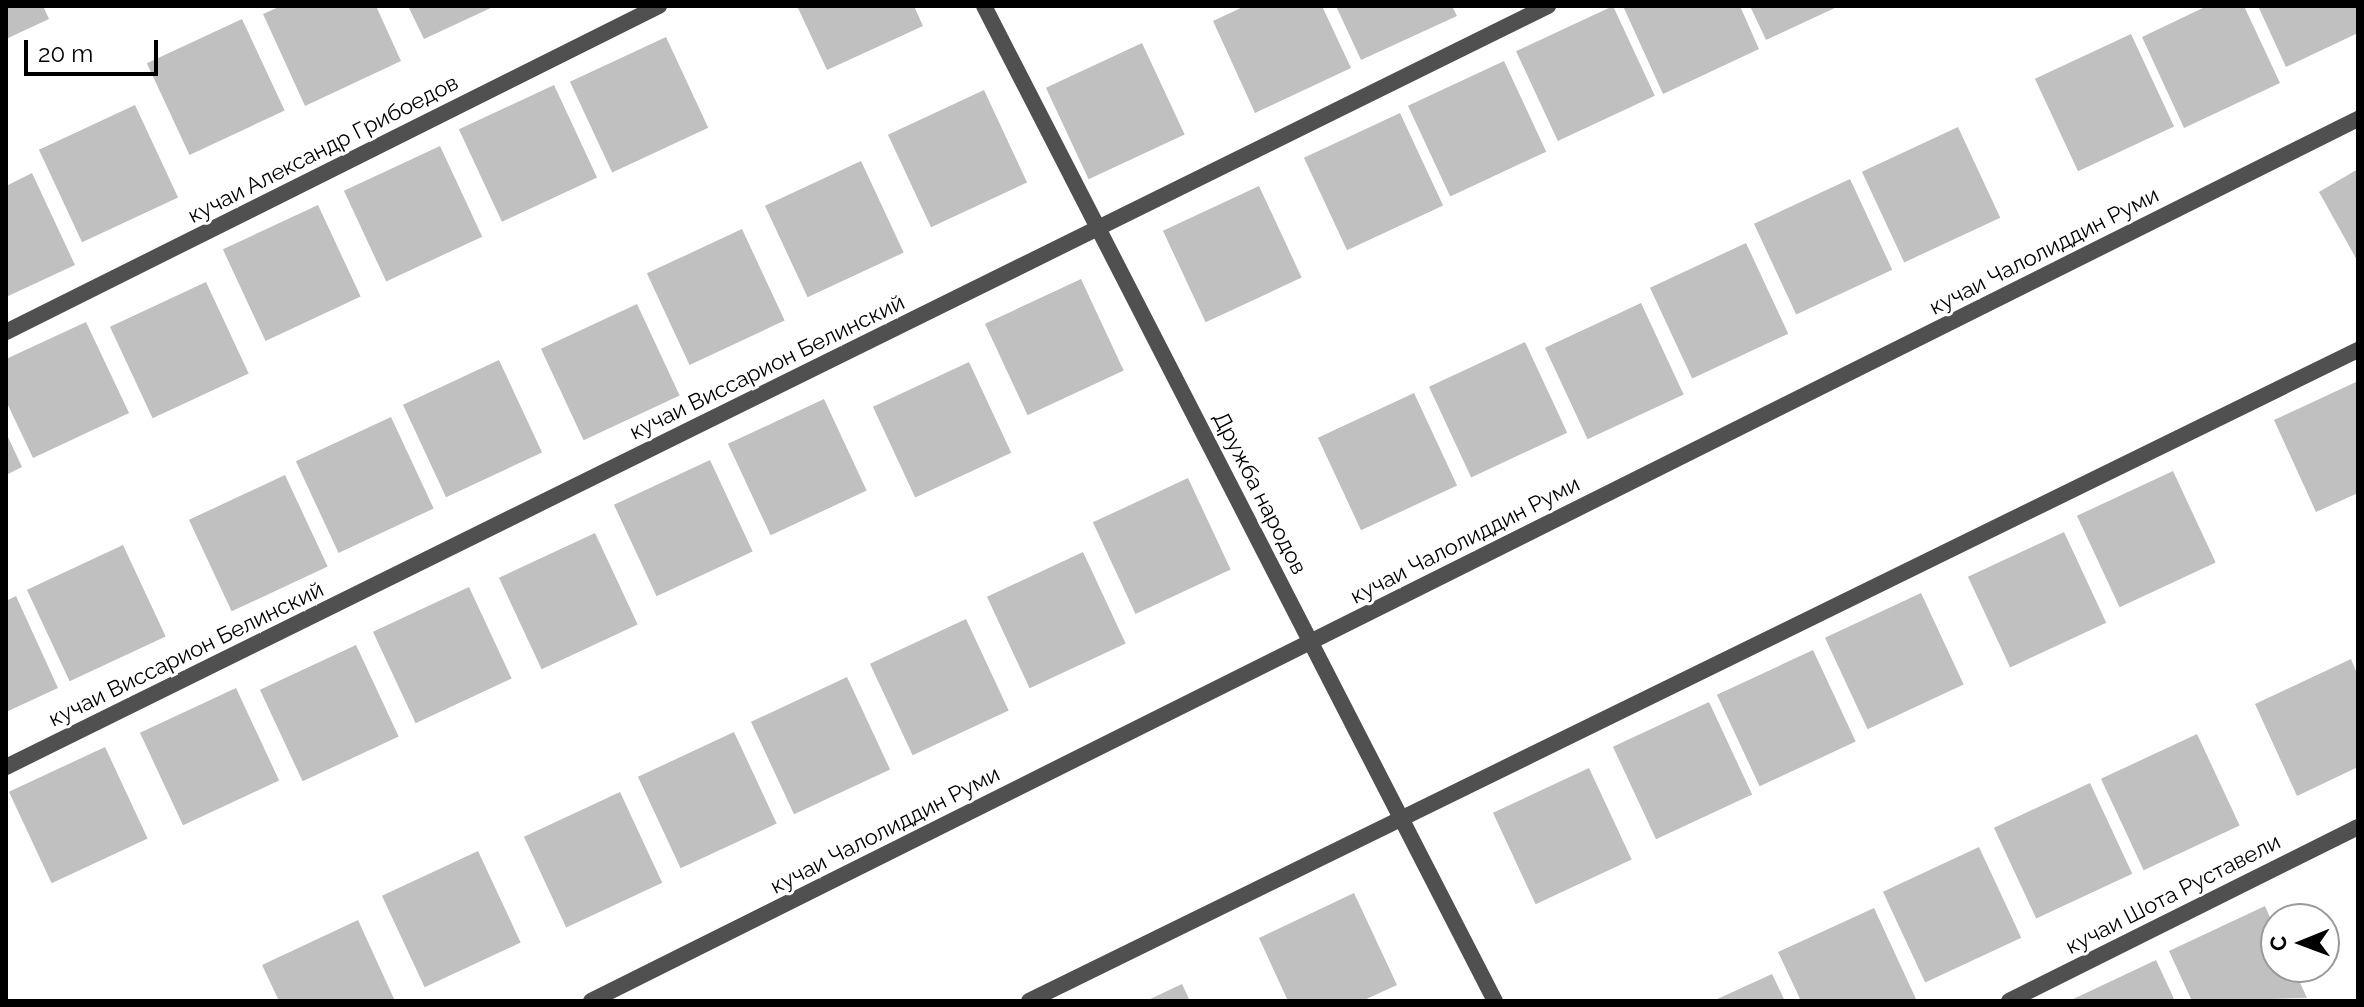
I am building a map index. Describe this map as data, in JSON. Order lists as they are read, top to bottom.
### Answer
{
  "streets": {
    "street": [
      "кучаи Александр Грибоедов",
      "кучаи Чалолиддин Руми",
      "кучаи Виссарион Белинский",
      "Дружба народов",
      "кучаи Шота Руставели"
    ]
  },
  "crossings": [
    ["кучаи Чалолиддин Руми", "Дружба народов"],
    ["кучаи Виссарион Белинский", "Дружба народов"]
  ],
  "scale_bar": "20 m",
  "north": "left"
}
